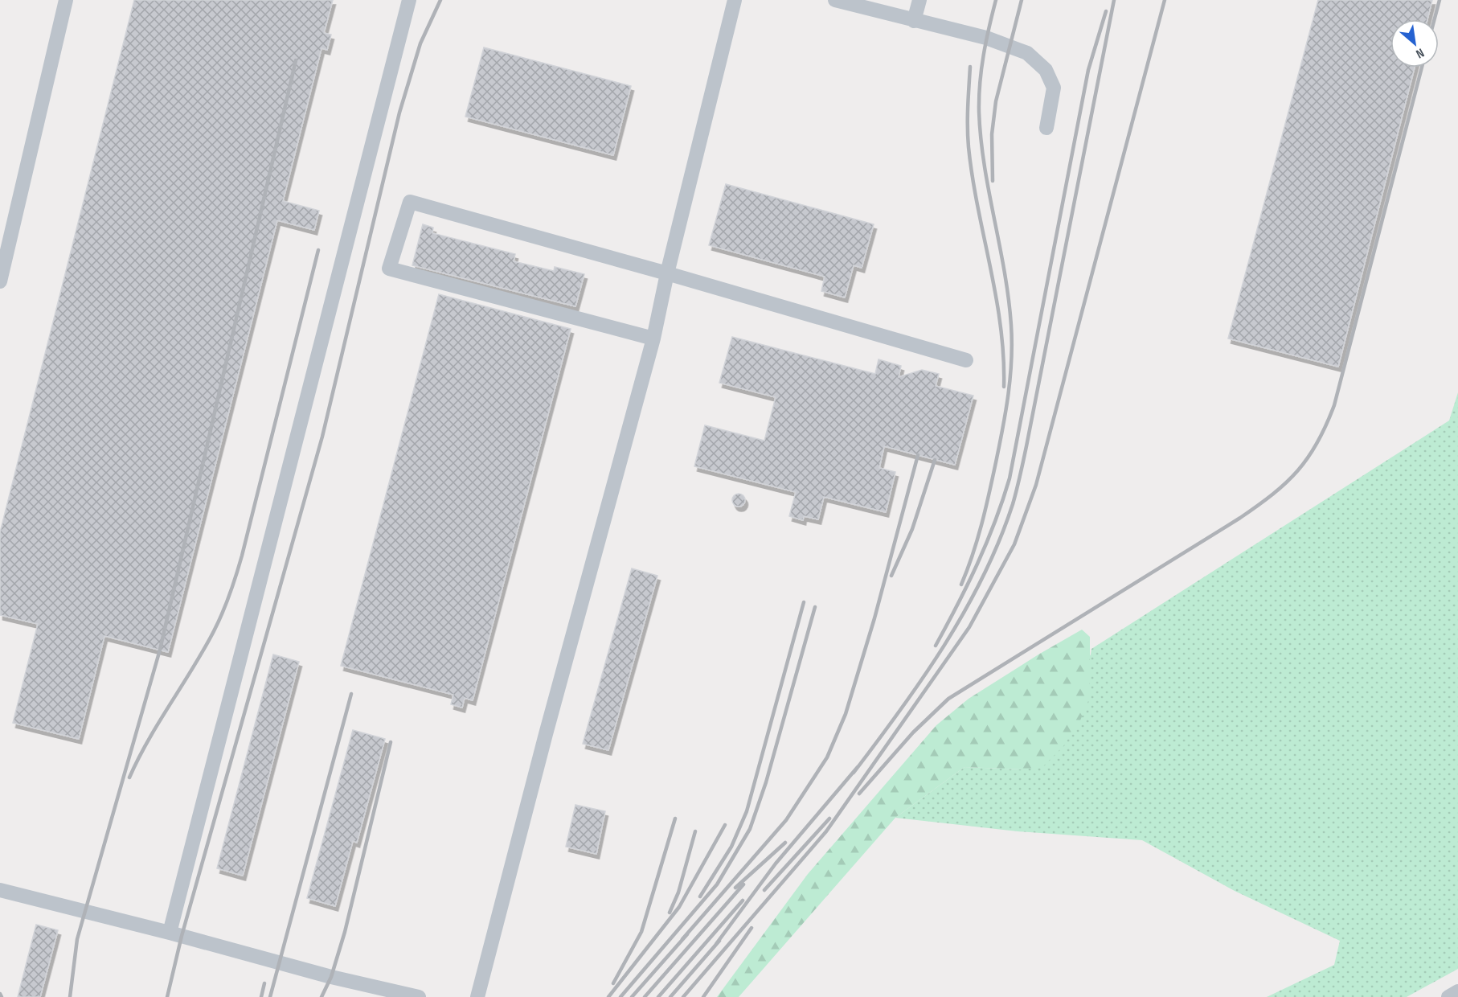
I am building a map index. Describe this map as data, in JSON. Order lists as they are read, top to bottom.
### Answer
{
  "north": "bottom right"
}
